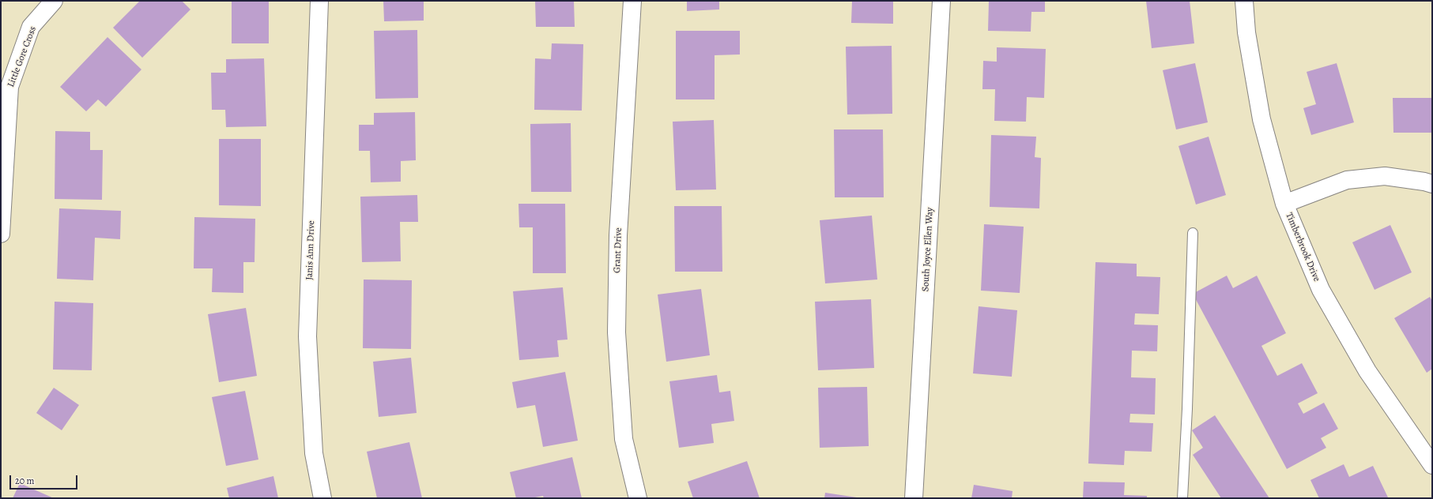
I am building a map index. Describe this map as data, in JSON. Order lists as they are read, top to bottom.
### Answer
{
  "streets": {
    "street": [
      "Little Gore Cross",
      "Timberbrook Drive",
      "South Joyce Ellen Way",
      "Janis Ann Drive",
      "Grant Drive"
    ]
  },
  "scale_bar": "20 m"
}
